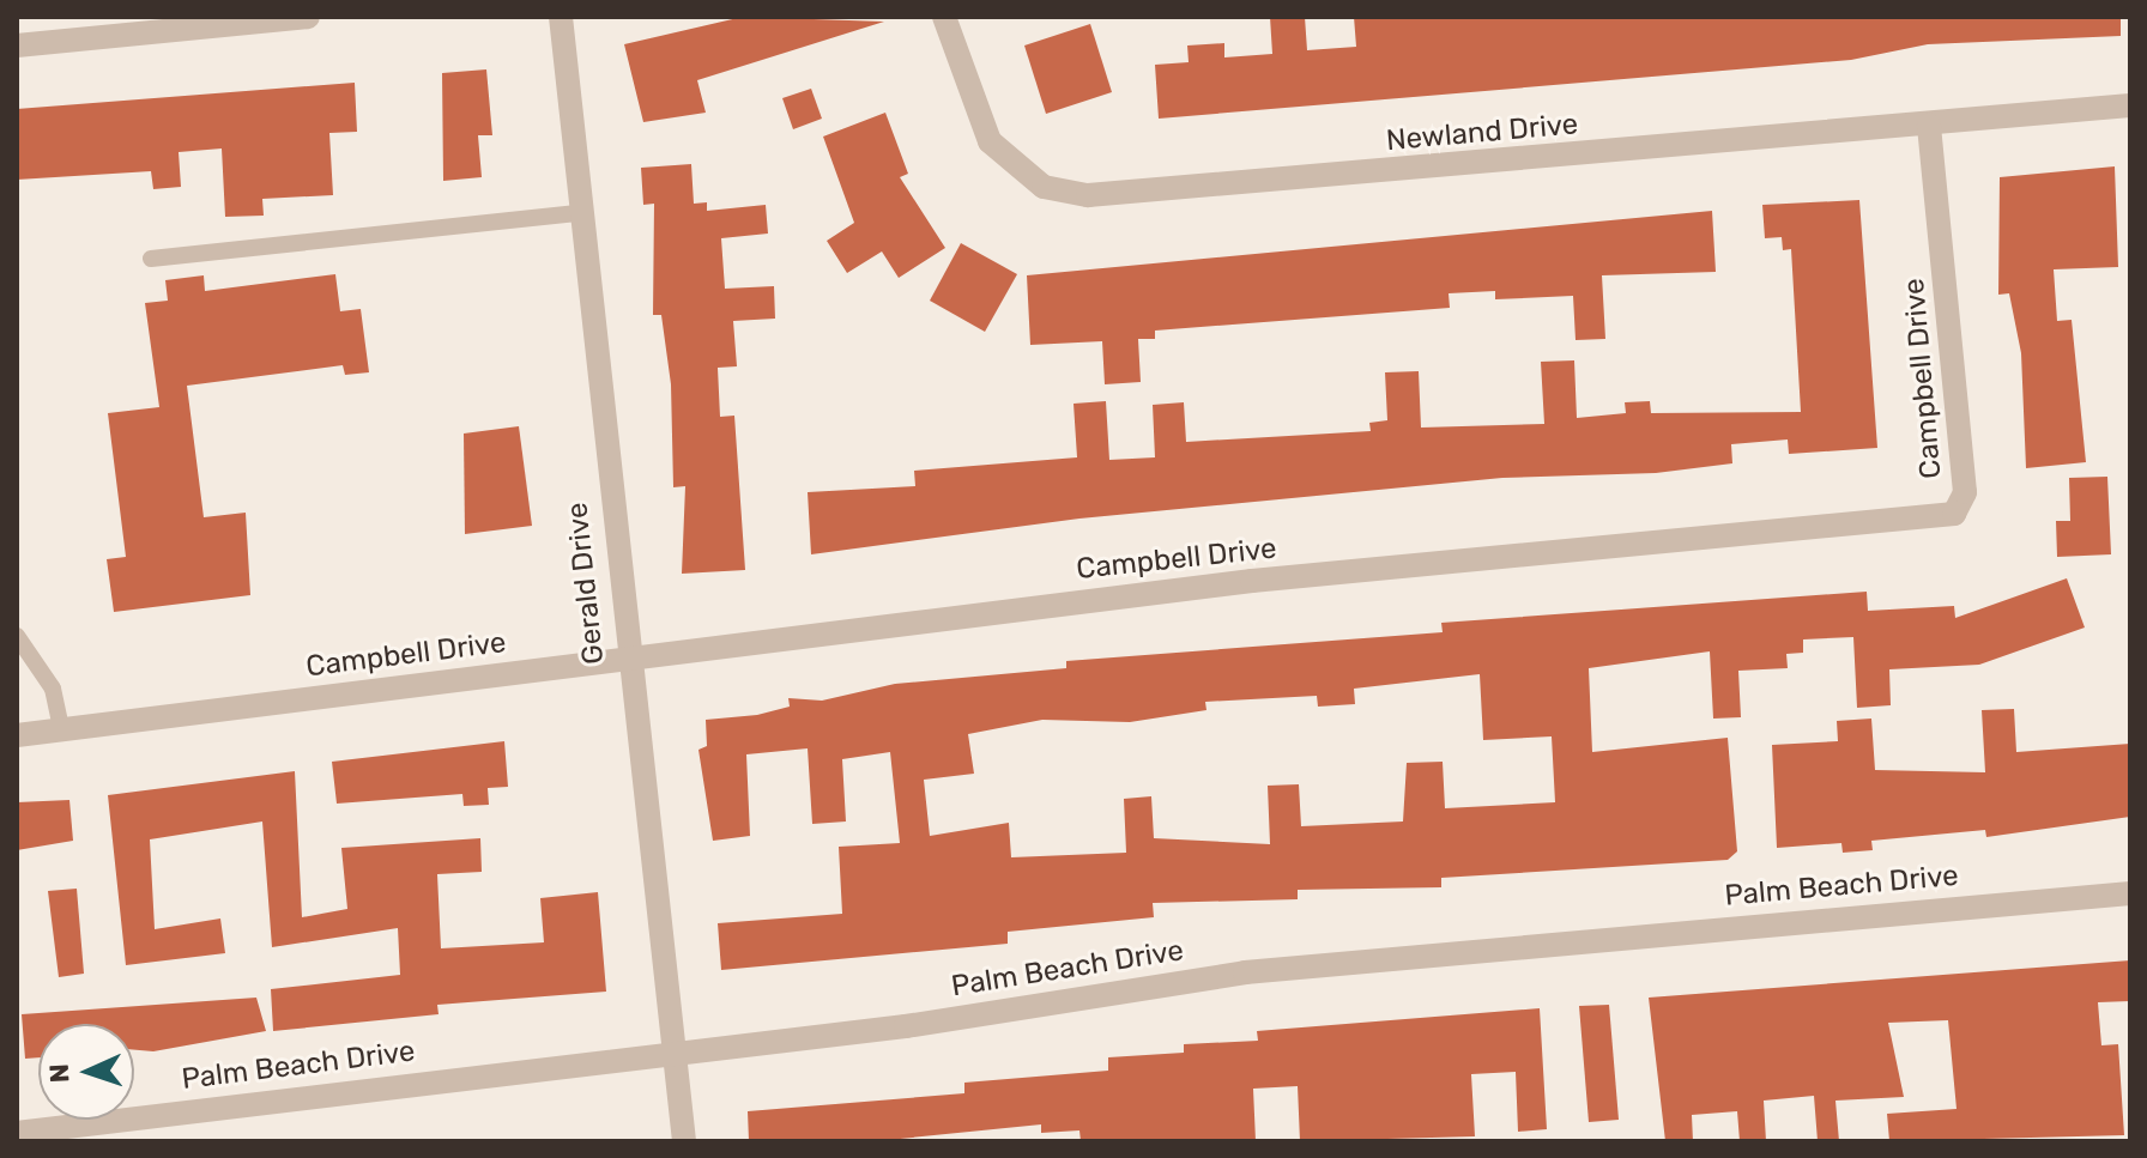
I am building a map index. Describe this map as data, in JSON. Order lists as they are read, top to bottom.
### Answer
{
  "streets": {
    "street": [
      "Newland Drive",
      "Campbell Drive",
      "Gerald Drive",
      "Palm Beach Drive"
    ]
  },
  "crossings": [
    ["Newland Drive", "Campbell Drive"],
    ["Campbell Drive", "Gerald Drive"],
    ["Gerald Drive", "Palm Beach Drive"]
  ],
  "north": "left"
}
